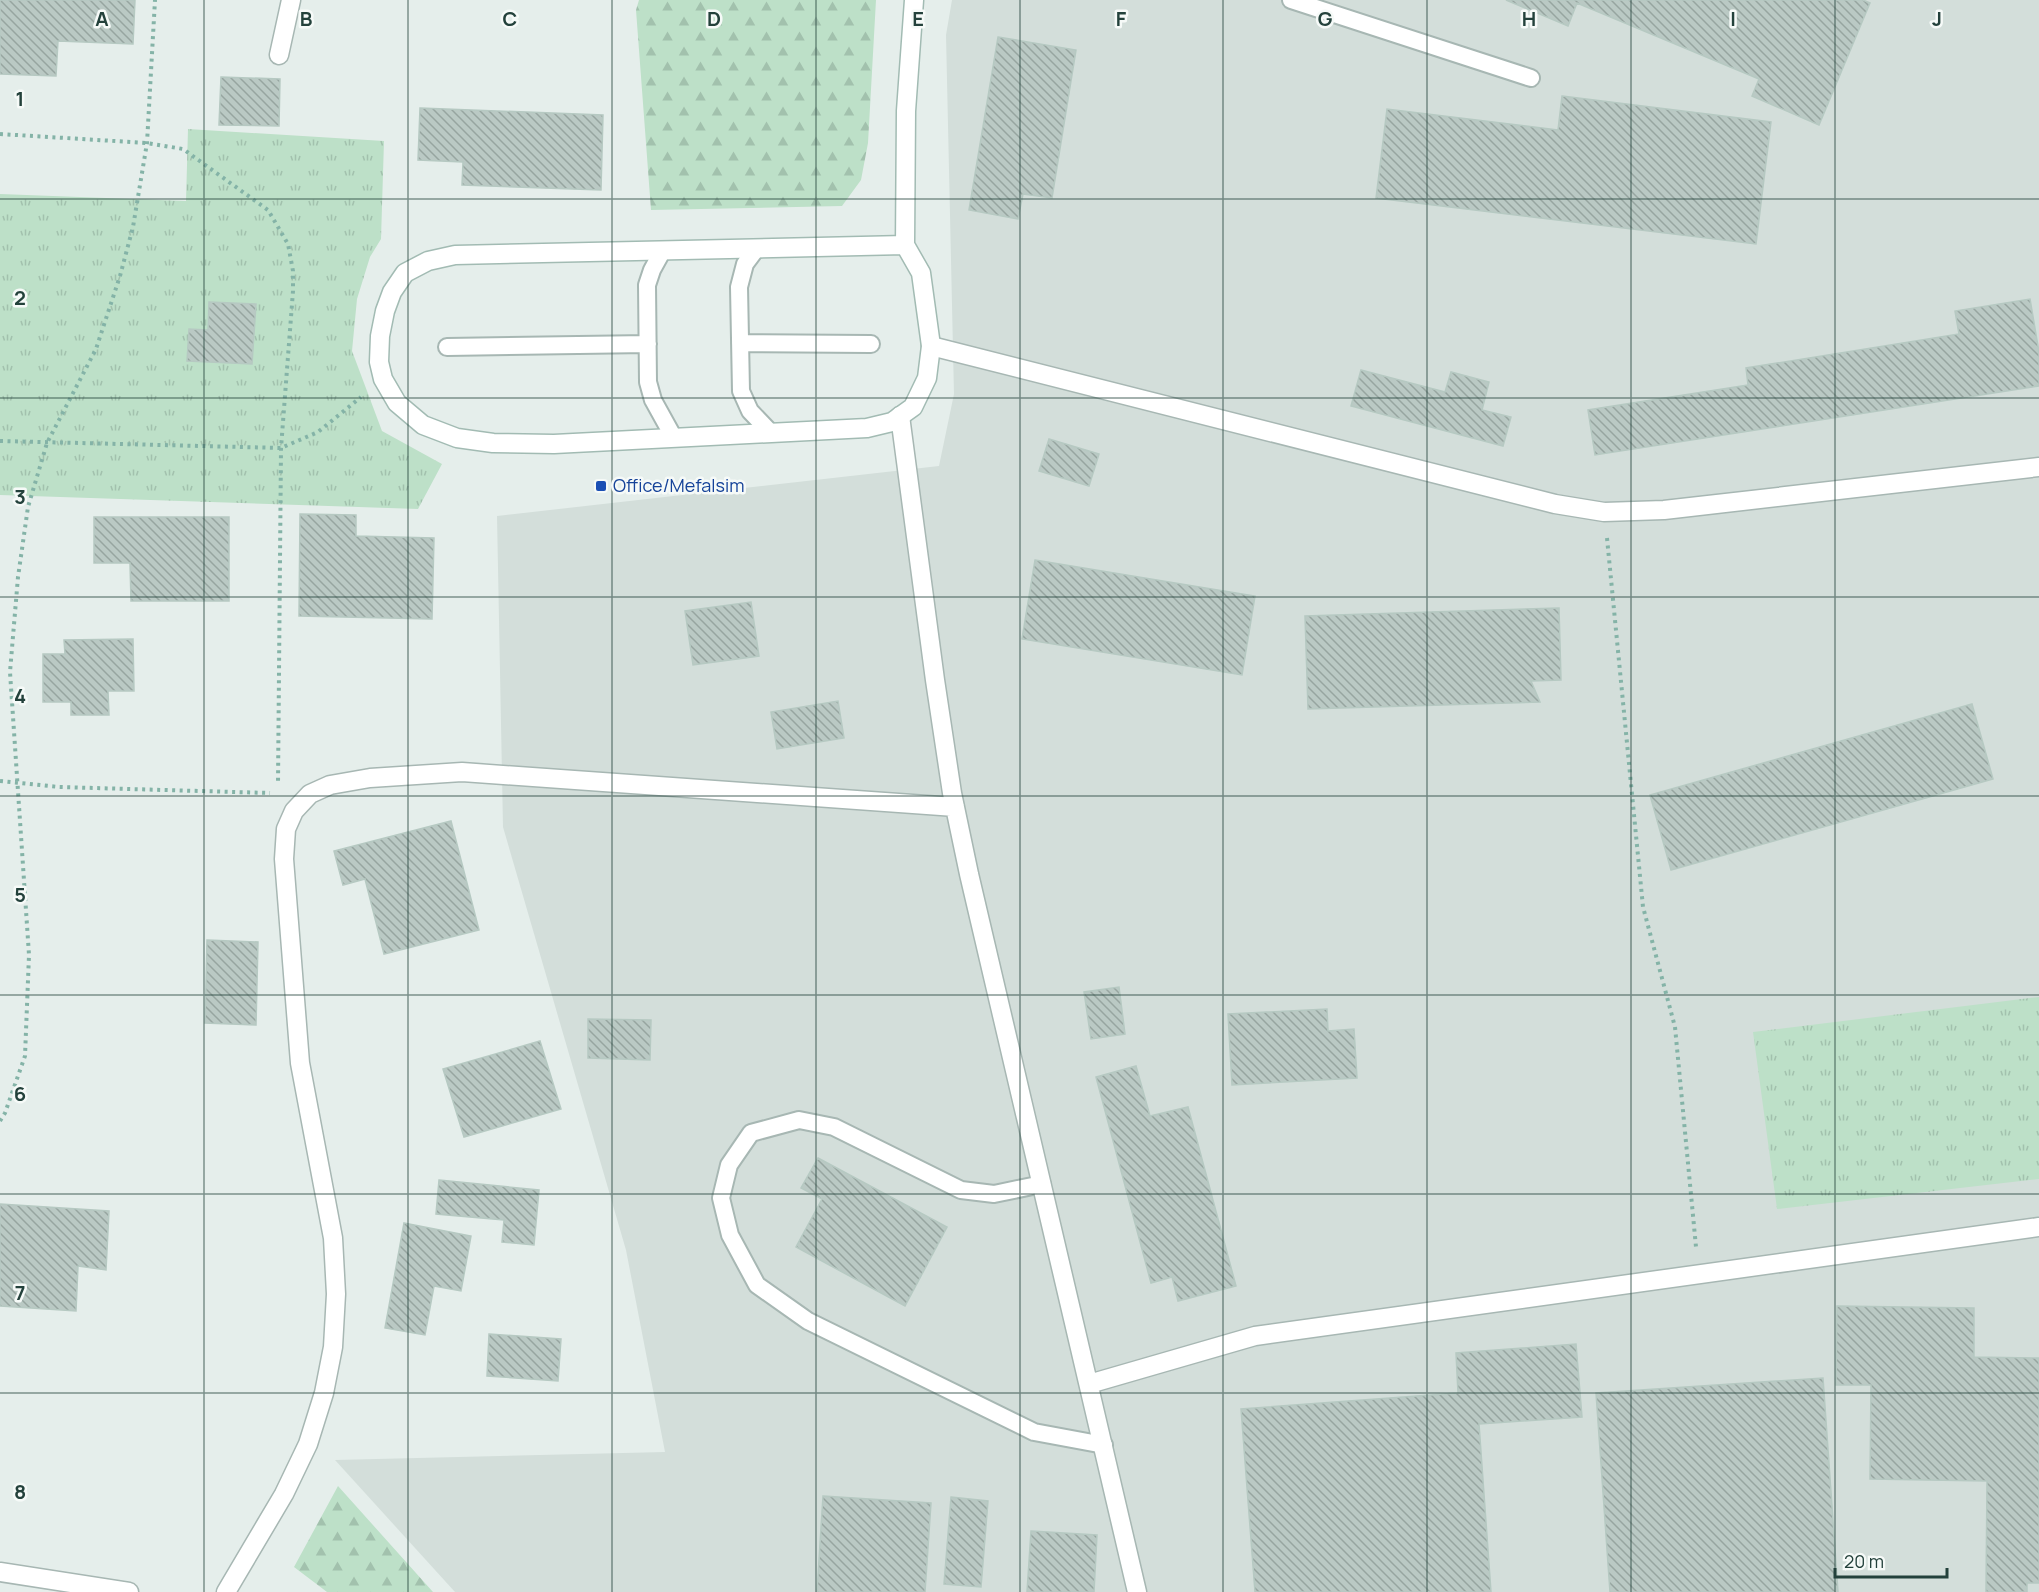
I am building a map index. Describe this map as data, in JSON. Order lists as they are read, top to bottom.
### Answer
{
  "places": {
    "transit": ["Office/Mefalsim"]
  },
  "scale_bar": "20 m",
  "grid": {
    "columns": [
      "A",
      "B",
      "C",
      "D",
      "E",
      "F",
      "G",
      "H",
      "I",
      "J"
    ],
    "rows": [
      "1",
      "2",
      "3",
      "4",
      "5",
      "6",
      "7",
      "8"
    ]
  }
}
